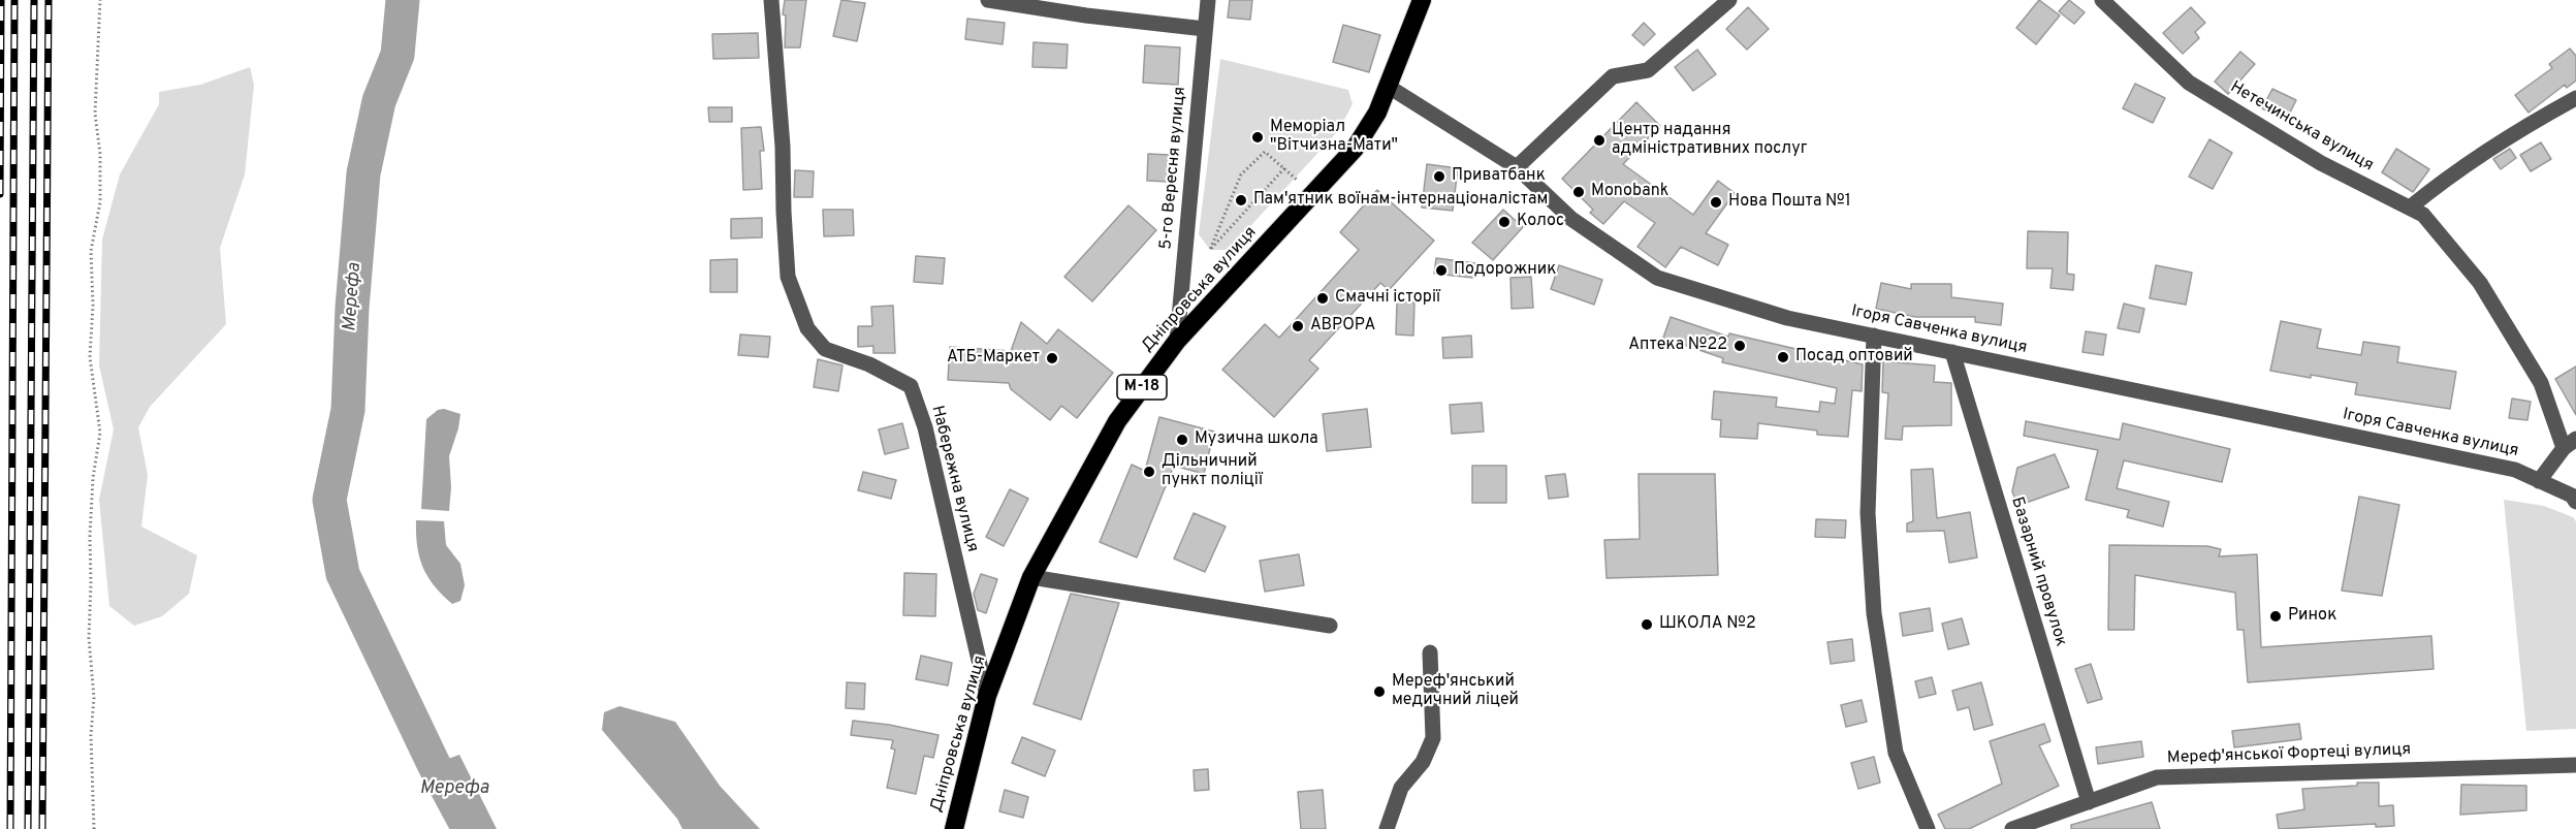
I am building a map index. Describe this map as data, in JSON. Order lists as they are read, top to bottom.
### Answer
{
  "streets": {
    "highway": ["Дніпровська вулиця", "М-18"],
    "street": [
      "Нетечинська вулиця",
      "5-го Вересня вулиця",
      "Ігоря Савченка вулиця",
      "Набережна вулиця",
      "Базарний провулок",
      "Мереф'янської Фортеці вулиця"
    ]
  },
  "crossings": [
    ["5-го Вересня вулиця", "Дніпровська вулиця"],
    ["Дніпровська вулиця", "Ігоря Савченка вулиця"],
    ["Дніпровська вулиця", "Набережна вулиця"],
    ["Ігоря Савченка вулиця", "Базарний провулок"],
    ["Базарний провулок", "Мереф'янської Фортеці вулиця"]
  ],
  "water": ["Мерефа"],
  "places": [
    "Меморіал \"Вітчизна-Мати\"",
    "Центр надання адміністративних послуг",
    "Приватбанк",
    "Monobank",
    "Пам'ятник воїнам-інтернаціоналістам",
    "Нова Пошта №1",
    "Колос",
    "Подорожник",
    "Смачні історії",
    "АВРОРА",
    "Аптека №22",
    "Посад оптовий",
    "АТБ-Маркет",
    "Музична школа",
    "Дільничний пункт поліції",
    "Ринок",
    "ШКОЛА №2",
    "Мереф'янський медичний ліцей"
  ]
}
